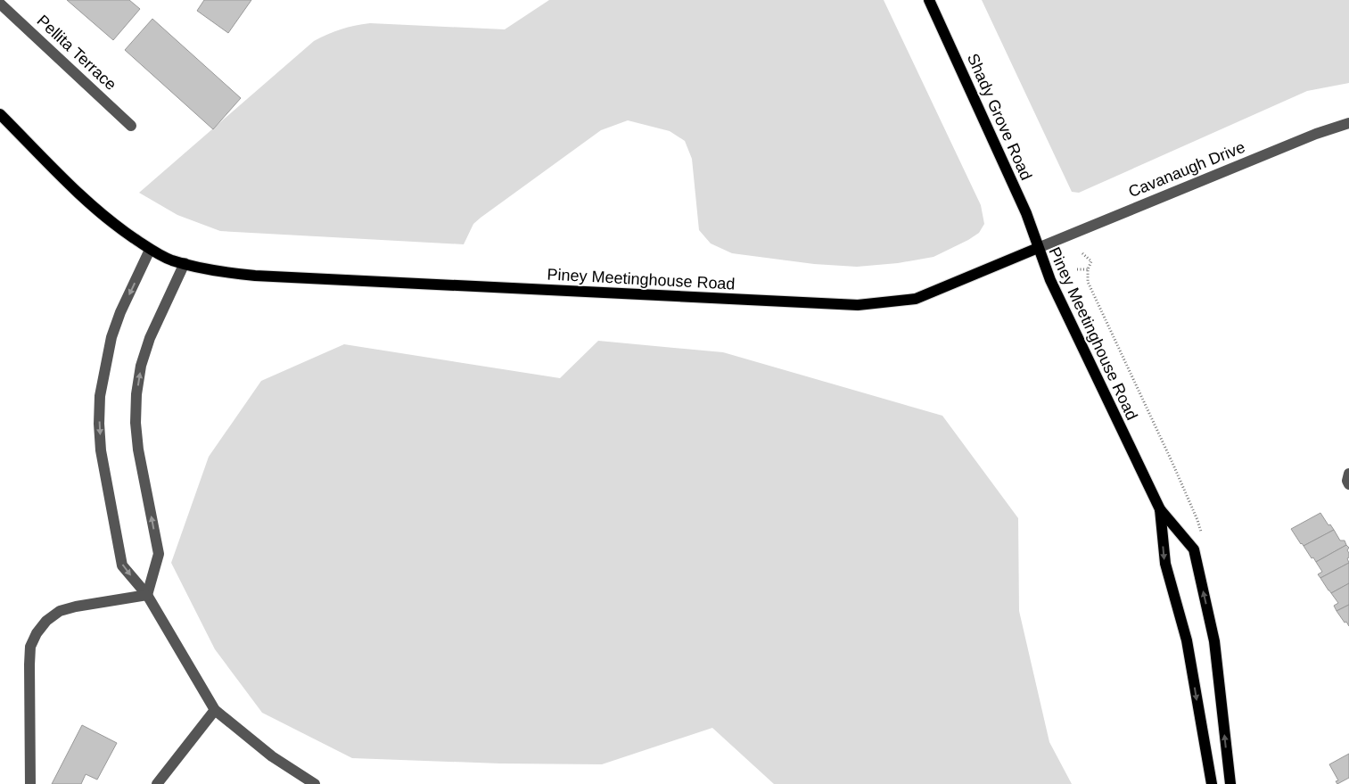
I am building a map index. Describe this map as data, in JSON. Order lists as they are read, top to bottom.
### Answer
{
  "streets": {
    "main road": ["Shady Grove Road", "Piney Meetinghouse Road"],
    "street": ["Pellita Terrace", "Cavanaugh Drive"]
  },
  "crossings": [
    ["Shady Grove Road", "Cavanaugh Drive"],
    ["Shady Grove Road", "Piney Meetinghouse Road"],
    ["Cavanaugh Drive", "Piney Meetinghouse Road"]
  ]
}
